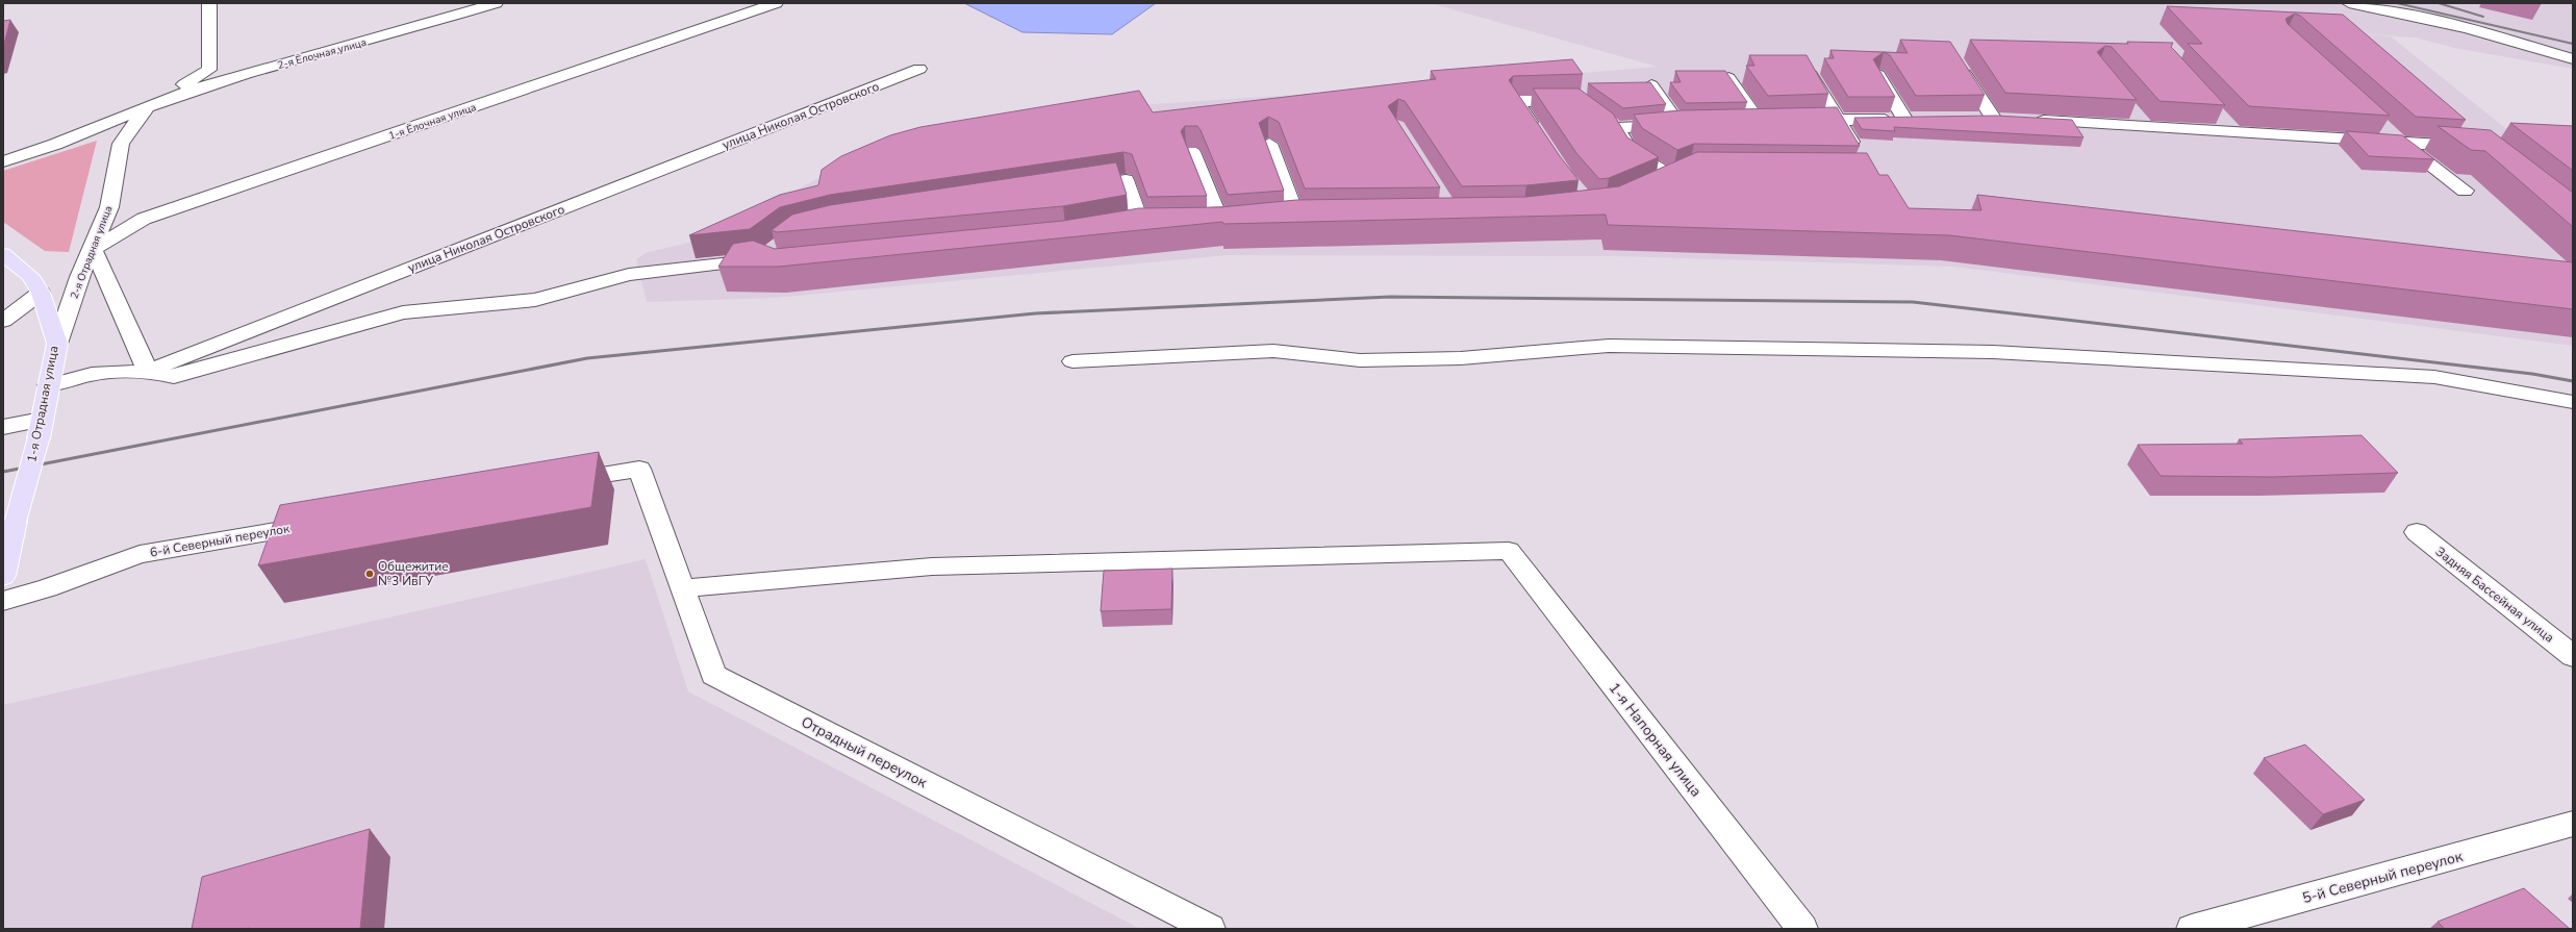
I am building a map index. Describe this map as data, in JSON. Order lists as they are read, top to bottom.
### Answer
{
  "streets": {
    "main road": ["1-я Отрадная улица"],
    "street": [
      "2-я Ёлочная улица",
      "улица Николая Островского",
      "1-я Ёлочная улица",
      "2-я Отрадная улица",
      "6-й Северный переулок",
      "Задняя Бассейная улица",
      "1-я Напорная улица",
      "Отрадный переулок",
      "5-й Северный переулок"
    ]
  },
  "crossings": [
    ["2-я Ёлочная улица", "2-я Отрадная улица"],
    ["улица Николая Островского", "1-я Отрадная улица"],
    ["1-я Ёлочная улица", "2-я Отрадная улица"],
    ["2-я Отрадная улица", "1-я Отрадная улица"],
    ["1-я Напорная улица", "Отрадный переулок"]
  ],
  "places": ["Общежитие №3 ИвГУ"]
}
